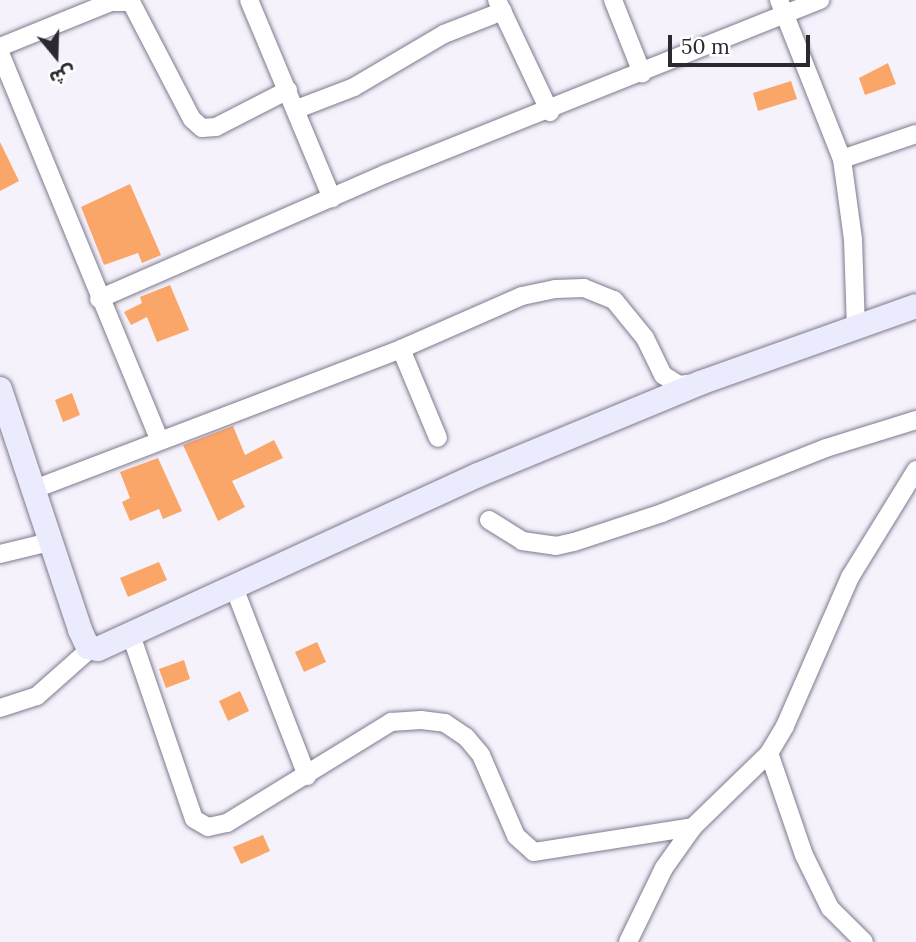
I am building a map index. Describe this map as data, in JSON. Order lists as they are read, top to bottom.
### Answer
{
  "scale_bar": "50 m",
  "north": "bottom"
}
